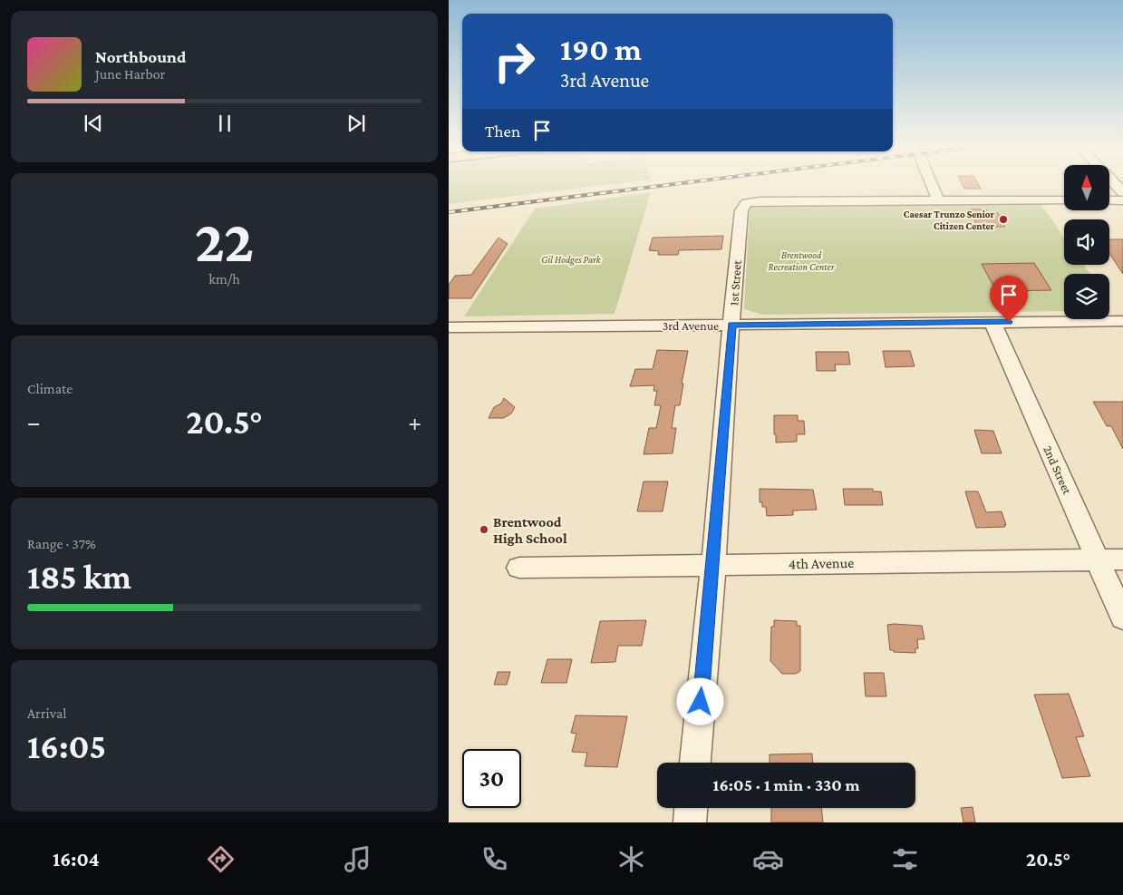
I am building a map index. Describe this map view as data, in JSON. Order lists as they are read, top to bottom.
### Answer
{
  "streets": {
    "street": [
      "1st Street",
      "3rd Avenue",
      "2nd Street",
      "4th Avenue"
    ]
  },
  "crossings": [
    ["1st Street", "3rd Avenue"],
    ["1st Street", "4th Avenue"],
    ["3rd Avenue", "2nd Street"],
    ["2nd Street", "4th Avenue"]
  ],
  "parks": ["Brentwood Recreation Center", "Gil Hodges Park"],
  "places": ["Caesar Trunzo Senior Citizen Center", "Brentwood High School"],
  "north": "top",
  "page": {
    "turn": ["190 m", "3rd Avenue"],
    "song": ["Northbound", "June Harbor"],
    "then": "Then",
    "tile": [
      ["22", "km/h"],
      "Climate",
      ["Range · 37%", "185 km"],
      ["Arrival", "16:05"]
    ],
    "heat": ["−", "20.5°", "+"],
    "limit": "30",
    "trip": "16:05 · 1 min · 330 m",
    "tabs": ["16:04", "20.5°"]
  }
}
